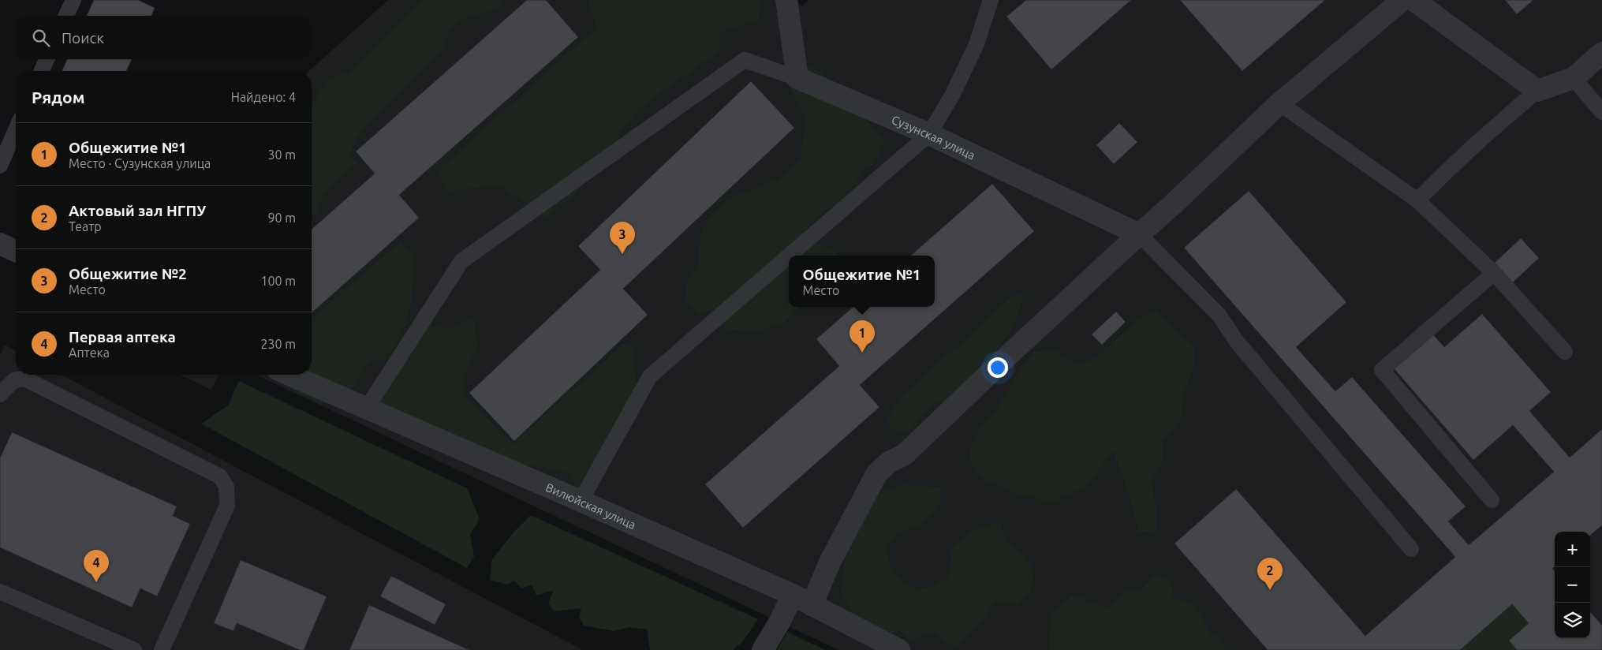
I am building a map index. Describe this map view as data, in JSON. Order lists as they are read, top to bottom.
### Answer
{
  "streets": {
    "street": ["Сузунская улица", "Вилюйская улица"]
  },
  "page": {
    "search": "Поиск",
    "heading": ["Рядом", "Найдено: 4"],
    "list": [
      {
        "mark": "1",
        "name": "Общежитие №1",
        "note": "Место · Сузунская улица",
        "value": "30 m"
      },
      {
        "mark": "2",
        "name": "Актовый зал НГПУ",
        "note": "Театр",
        "value": "90 m"
      },
      {
        "mark": "3",
        "name": "Общежитие №2",
        "note": "Место",
        "value": "100 m"
      },
      {
        "mark": "4",
        "name": "Первая аптека",
        "note": "Аптека",
        "value": "230 m"
      }
    ],
    "pins": [
      "3",
      "1",
      "4",
      "2"
    ],
    "popup": ["Общежитие №1", "Место"],
    "map_buttons": ["+", "−"]
  }
}
